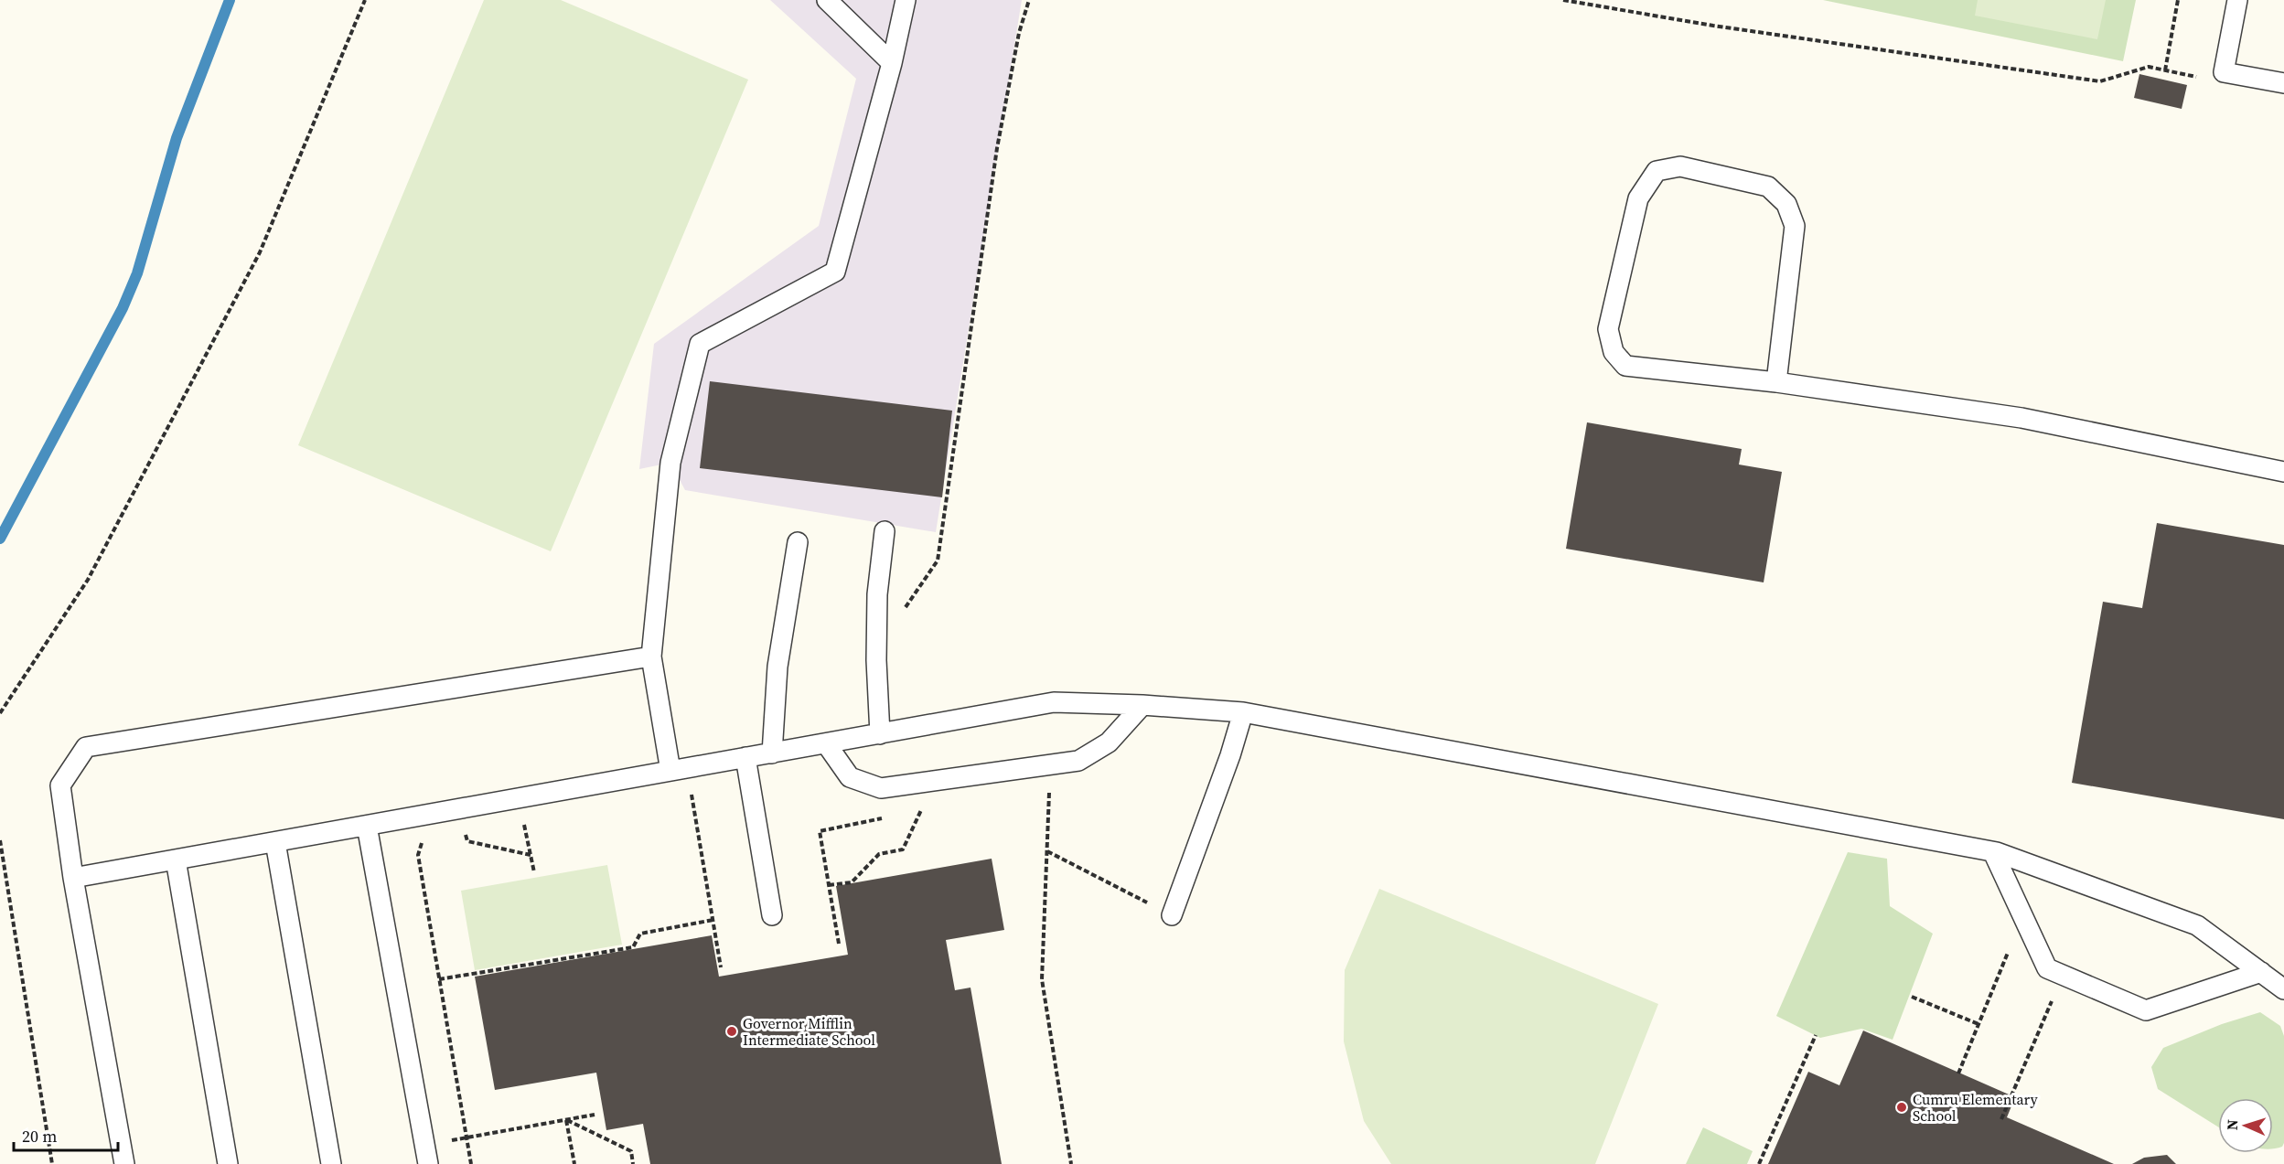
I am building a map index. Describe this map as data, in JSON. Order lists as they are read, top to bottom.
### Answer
{
  "places": ["Governor Mifflin Intermediate School", "Cumru Elementary School"],
  "scale_bar": "20 m",
  "north": "left"
}
